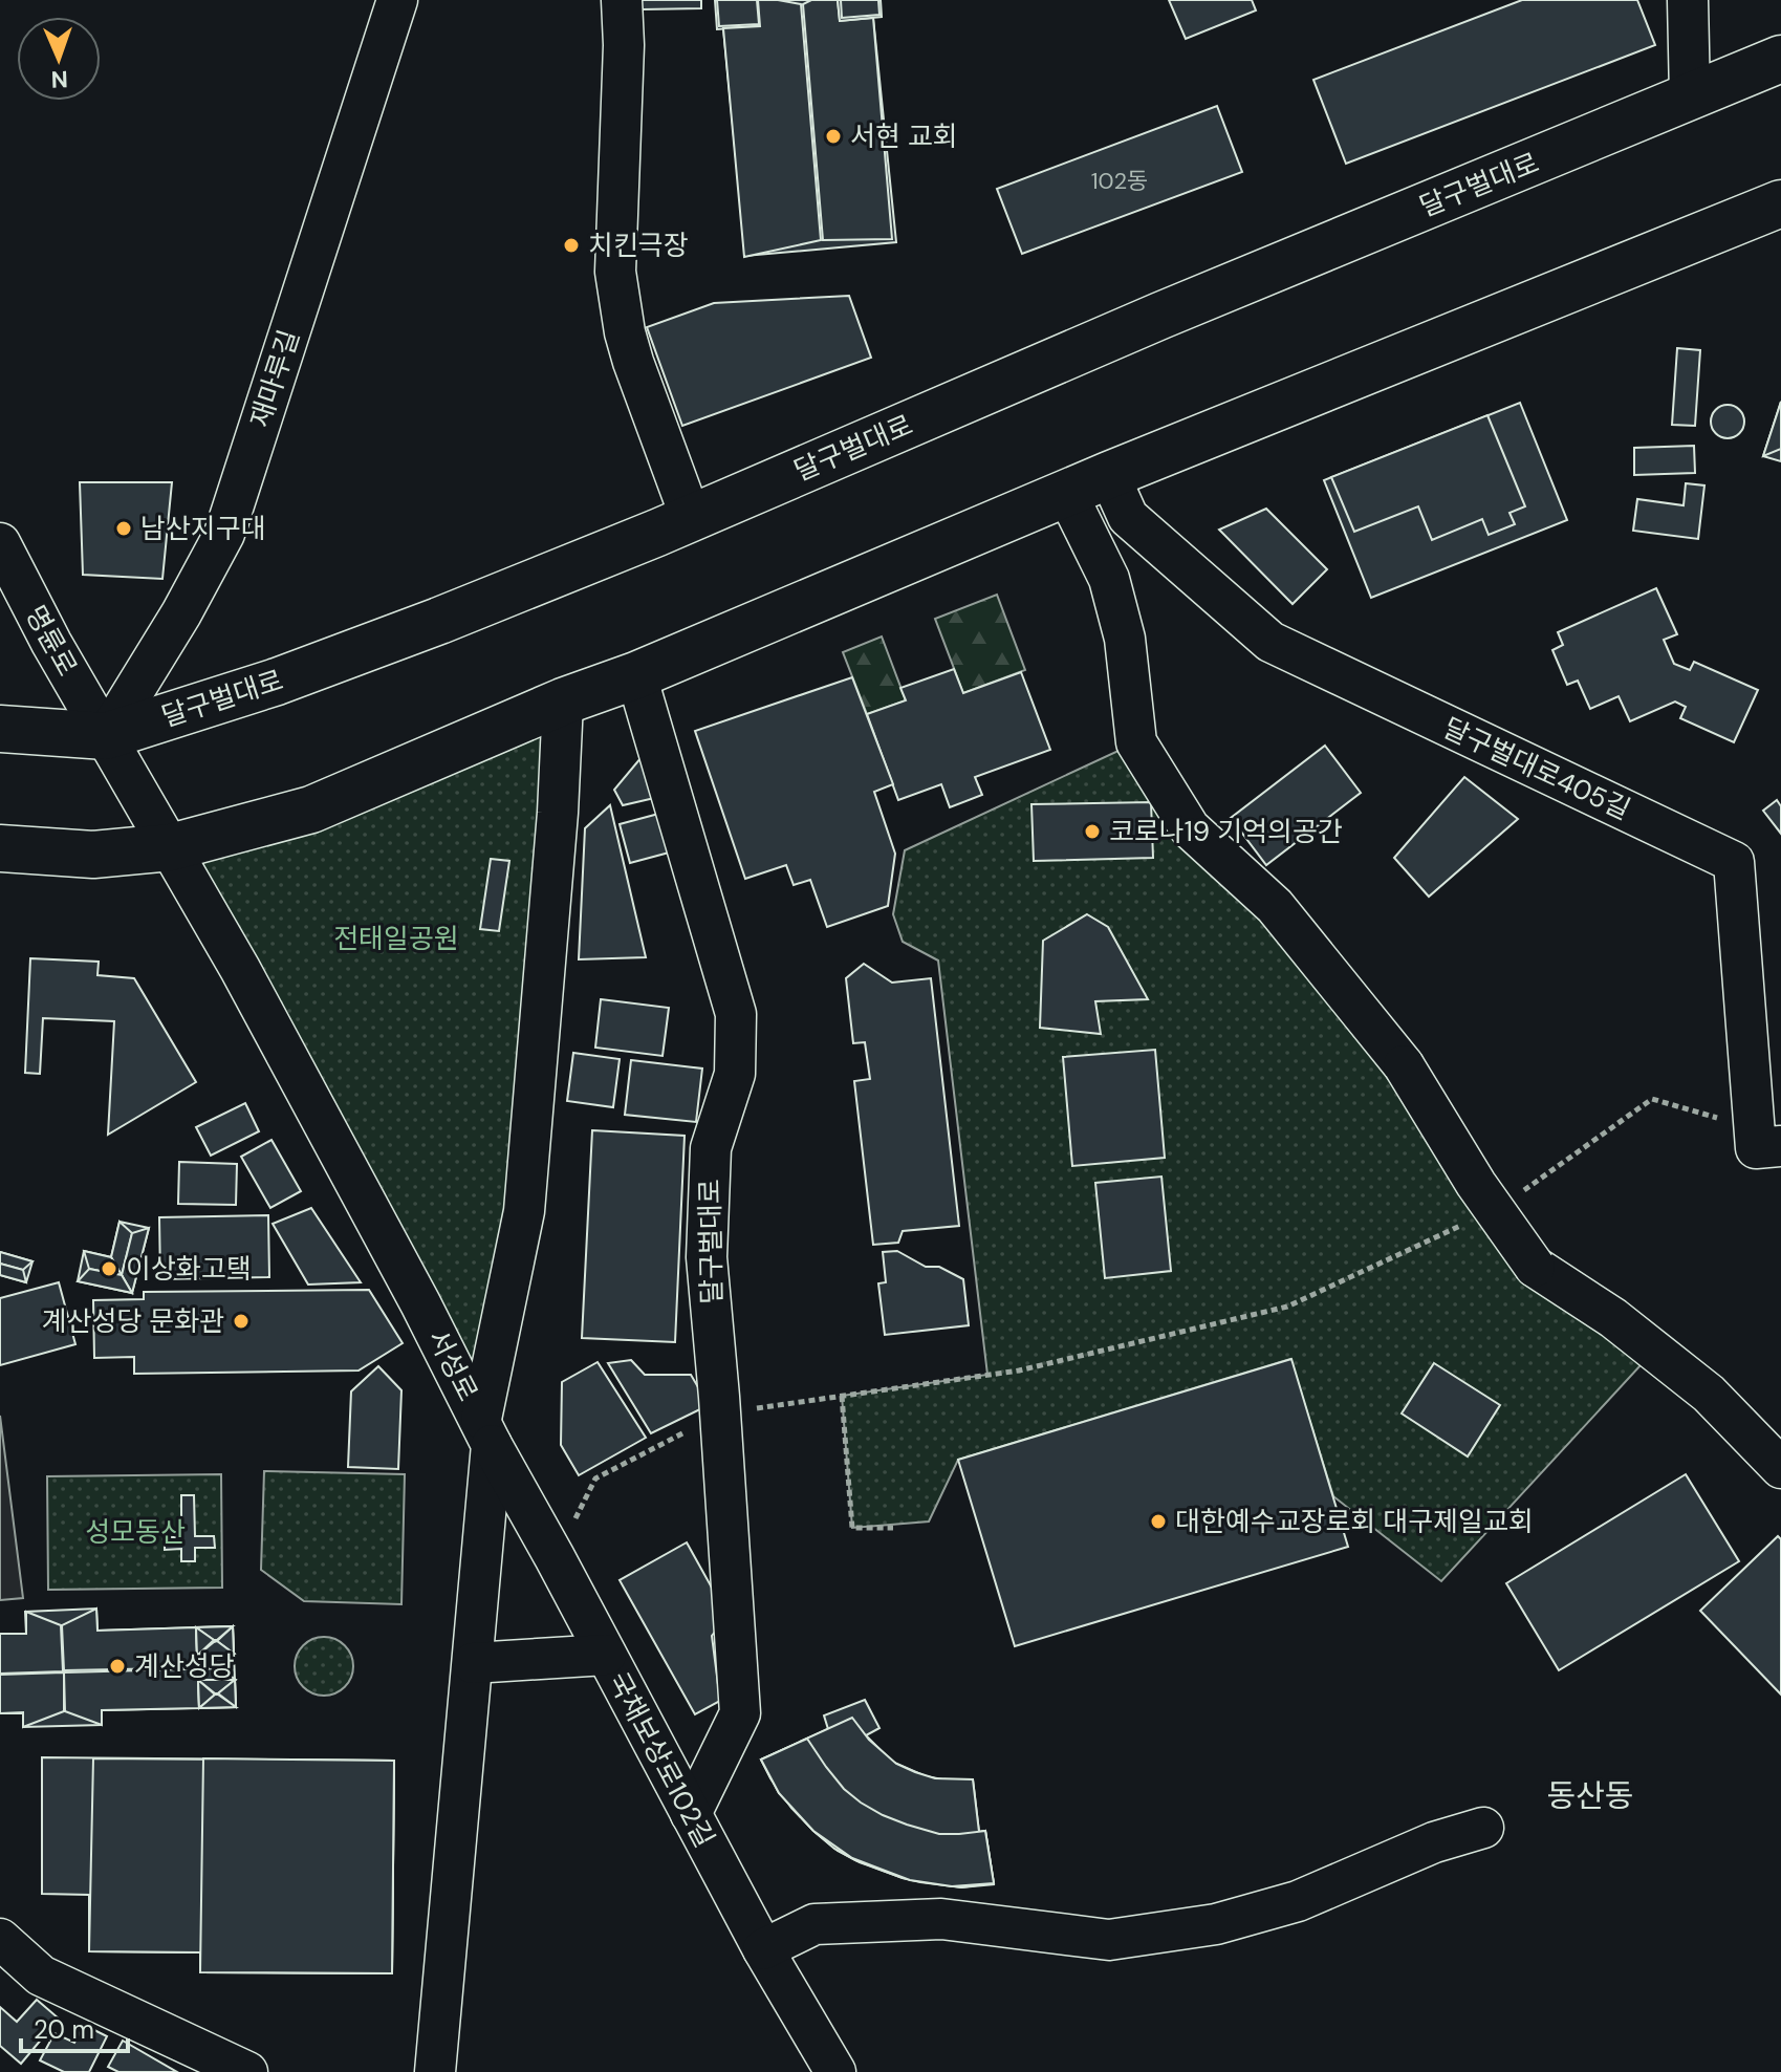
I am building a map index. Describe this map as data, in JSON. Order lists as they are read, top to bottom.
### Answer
{
  "streets": {
    "main road": ["달구벌대로"],
    "street": [
      "재마루길",
      "명륜로",
      "달구벌대로405길",
      "서성로",
      "국채보상로102길"
    ]
  },
  "crossings": [
    ["달구벌대로", "재마루길"],
    ["달구벌대로", "명륜로"],
    ["달구벌대로", "서성로"],
    ["달구벌대로", "국채보상로102길"],
    ["재마루길", "명륜로"],
    ["재마루길", "서성로"],
    ["명륜로", "서성로"],
    ["서성로", "국채보상로102길"]
  ],
  "districts": ["동산동"],
  "parks": ["전태일공원", "성모동산"],
  "places": [
    "서현 교회",
    "치킨극장",
    "남산지구대",
    "코로나19 기억의공간",
    "이상화고택",
    "계산성당 문화관",
    "대한예수교장로회 대구제일교회",
    "계산성당"
  ],
  "house_numbers": ["102동"],
  "scale_bar": "20 m",
  "north": "bottom"
}
